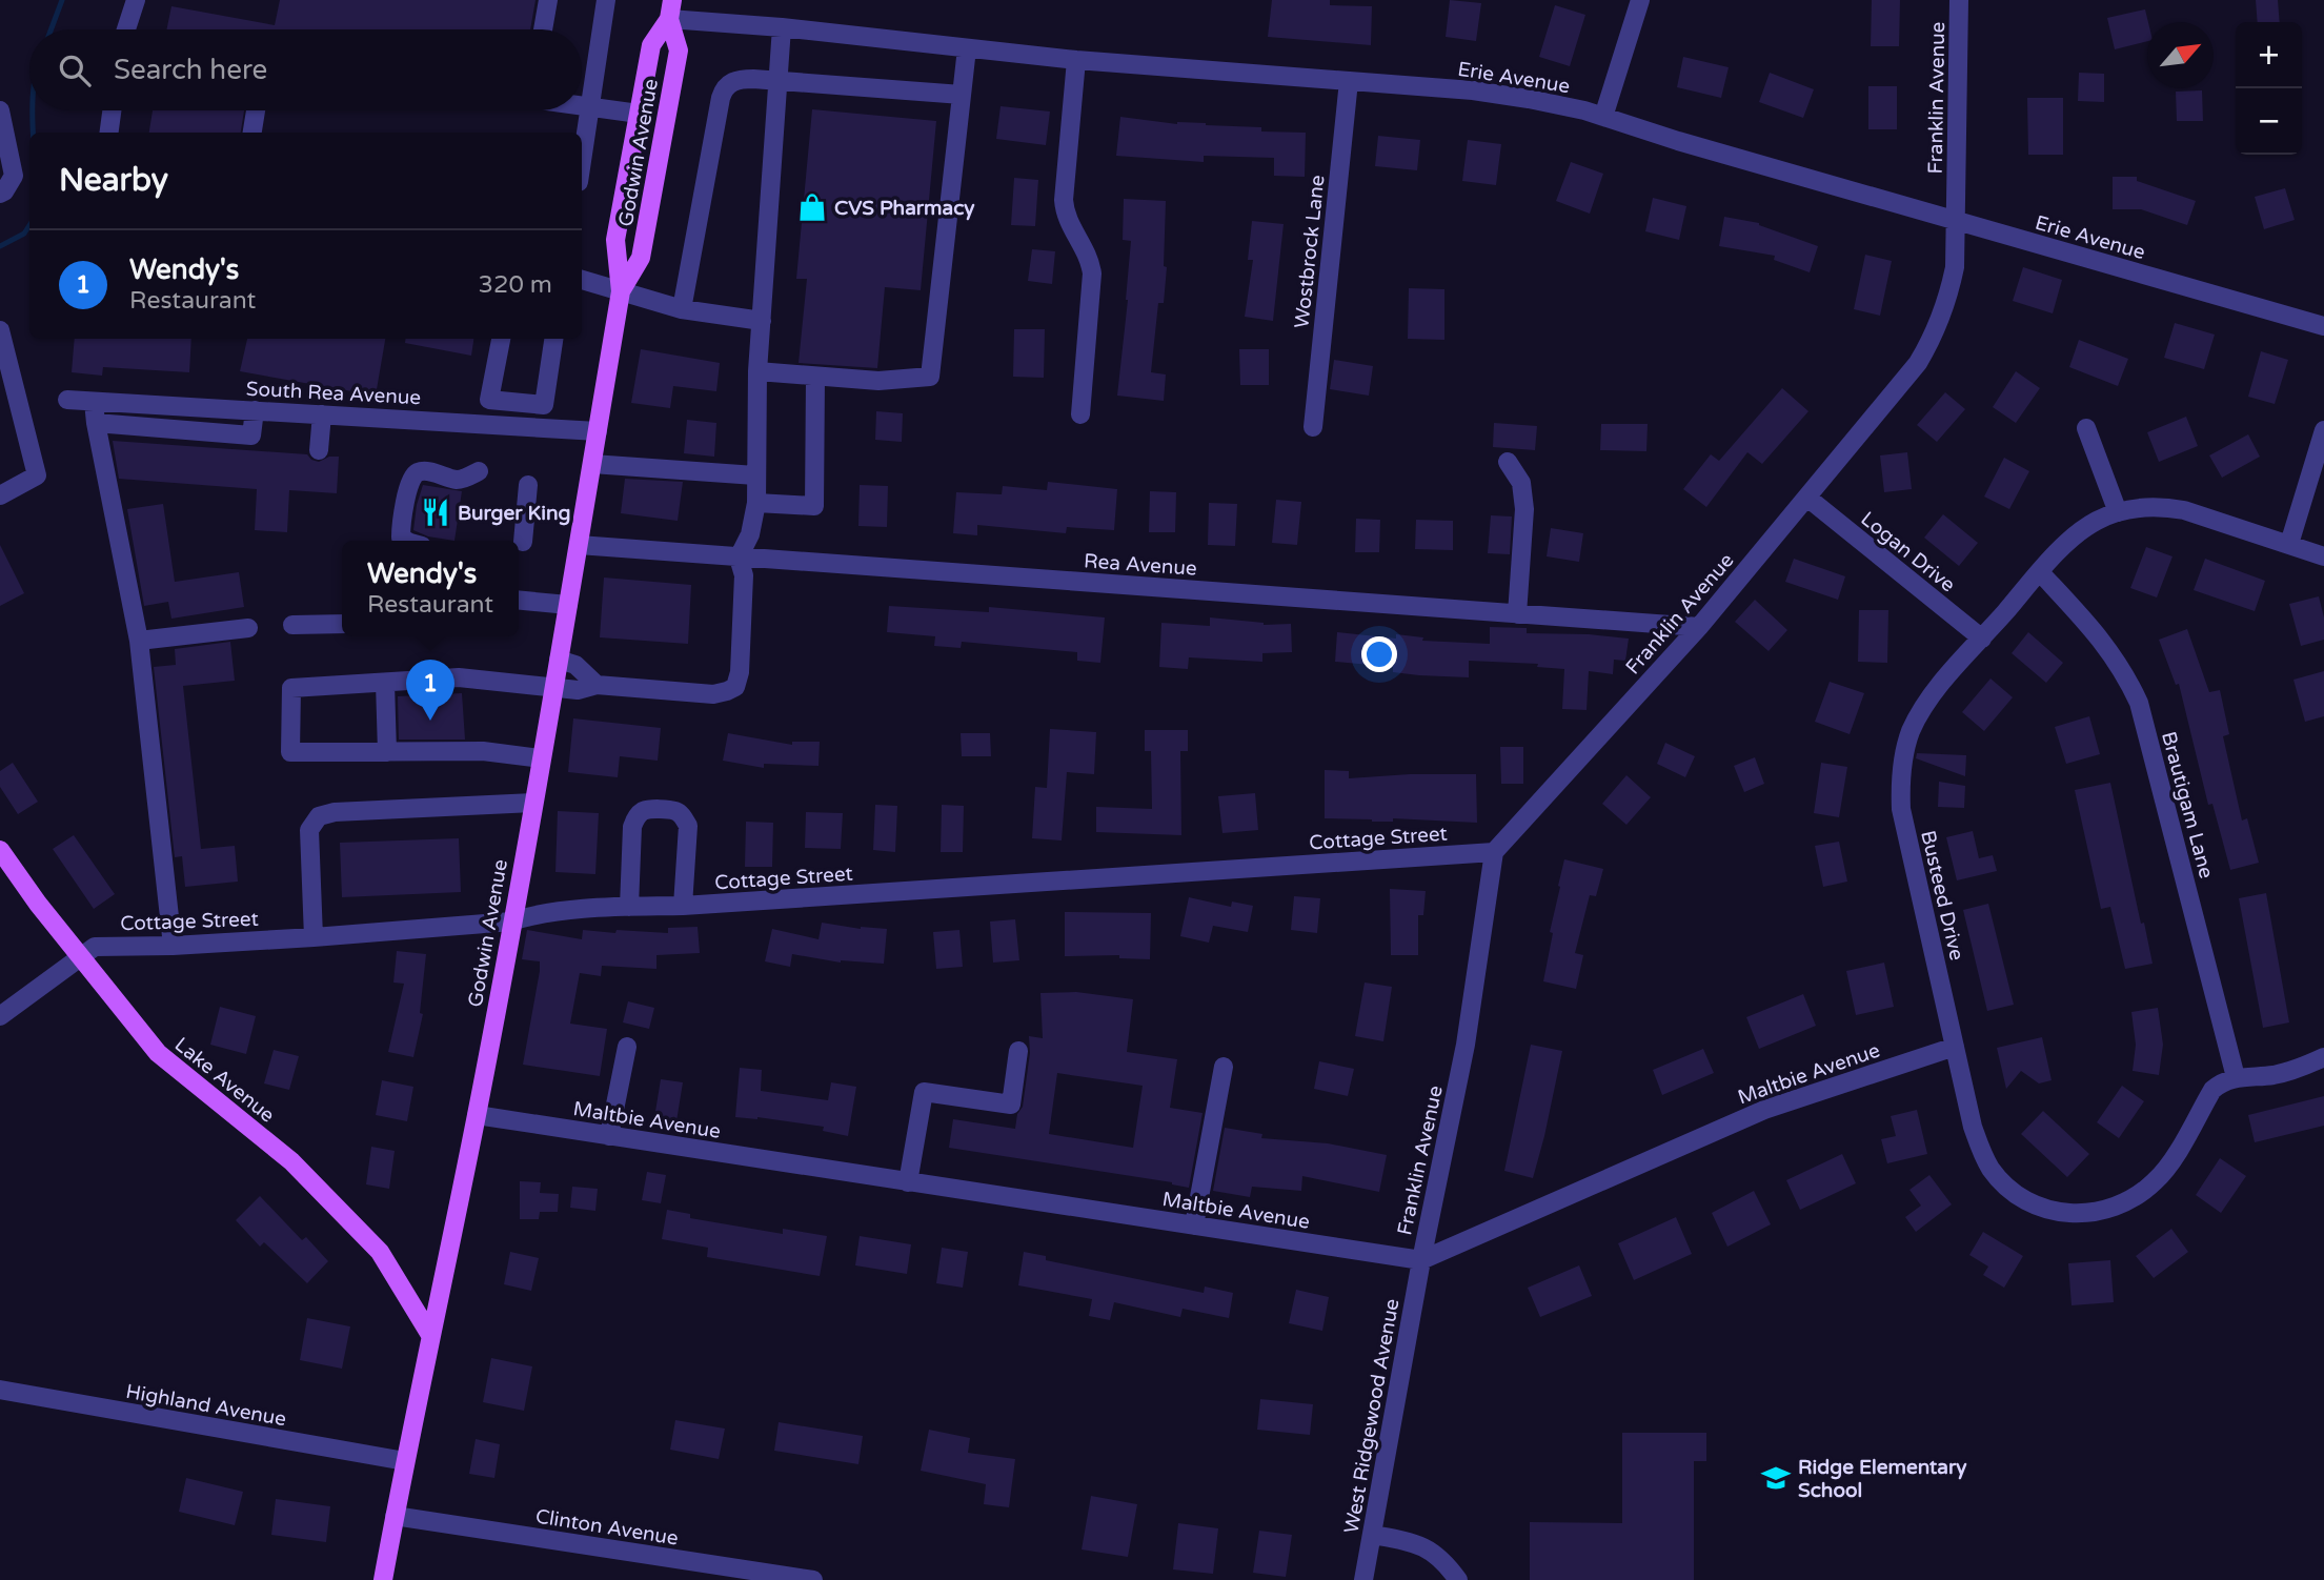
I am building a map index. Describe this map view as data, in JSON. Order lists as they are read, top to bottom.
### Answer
{
  "streets": {
    "main road": ["Godwin Avenue", "Lake Avenue"],
    "street": [
      "Erie Avenue",
      "Franklin Avenue",
      "Wostbrock Lane",
      "South Rea Avenue",
      "Logan Drive",
      "Rea Avenue",
      "Brautigam Lane",
      "Cottage Street",
      "Busteed Drive",
      "Maltbie Avenue",
      "Highland Avenue",
      "West Ridgewood Avenue",
      "Clinton Avenue"
    ]
  },
  "crossings": [
    ["Erie Avenue", "Franklin Avenue"],
    ["Erie Avenue", "Godwin Avenue"],
    ["Erie Avenue", "Wostbrock Lane"],
    ["Franklin Avenue", "Logan Drive"],
    ["Franklin Avenue", "Rea Avenue"],
    ["Franklin Avenue", "Cottage Street"],
    ["Franklin Avenue", "Maltbie Avenue"],
    ["Franklin Avenue", "West Ridgewood Avenue"],
    ["Godwin Avenue", "South Rea Avenue"],
    ["Godwin Avenue", "Rea Avenue"],
    ["Godwin Avenue", "Cottage Street"],
    ["Godwin Avenue", "Maltbie Avenue"],
    ["Godwin Avenue", "Lake Avenue"],
    ["Godwin Avenue", "Highland Avenue"],
    ["Godwin Avenue", "Clinton Avenue"],
    ["Logan Drive", "Busteed Drive"],
    ["Brautigam Lane", "Busteed Drive"],
    ["Cottage Street", "Lake Avenue"],
    ["Busteed Drive", "Maltbie Avenue"],
    ["Maltbie Avenue", "West Ridgewood Avenue"]
  ],
  "places": {
    "shop": ["CVS Pharmacy"],
    "restaurant": ["Burger King"],
    "school or university": ["Ridge Elementary School"]
  },
  "north": "top right",
  "page": {
    "map_buttons": ["+", "−"],
    "search": "Search here",
    "heading": "Nearby",
    "list": [
      {
        "mark": "1",
        "name": "Wendy's",
        "note": "Restaurant",
        "value": "320 m"
      }
    ],
    "popup": ["Wendy's", "Restaurant"],
    "pins": "1"
  }
}
